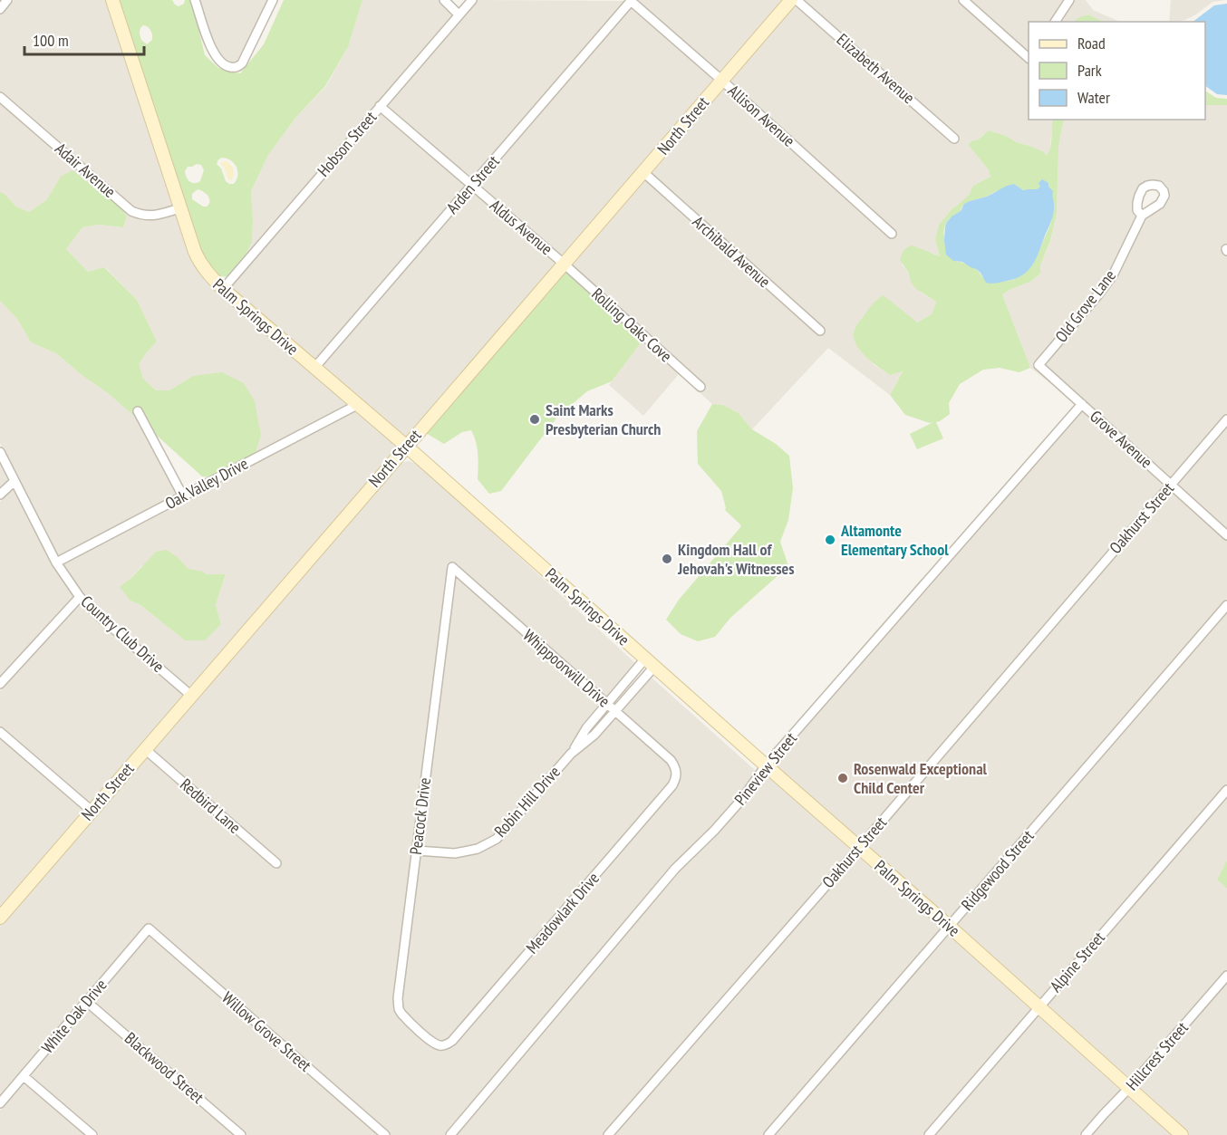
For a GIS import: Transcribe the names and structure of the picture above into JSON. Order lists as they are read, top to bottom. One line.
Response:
{"streets":{"street":["Elizabeth Avenue","Allison Avenue","North Street","Hobson Street","Adair Avenue","Arden Street","Aldus Avenue","Archibald Avenue","Old Grove Lane","Palm Springs Drive","Rolling Oaks Cove","Grove Avenue","Oak Valley Drive","Oakhurst Street","Country Club Drive","Whippoorwill Drive","Pineview Street","Robin Hill Drive","Redbird Lane","Peacock Drive","Ridgewood Street","Meadowlark Drive","Alpine Street","White Oak Drive","Willow Grove Street","Hillcrest Street","Blackwood Street"]},"crossings":[["Allison Avenue","North Street"],["Allison Avenue","Arden Street"],["North Street","Aldus Avenue"],["North Street","Archibald Avenue"],["North Street","Palm Springs Drive"],["North Street","Rolling Oaks Cove"],["North Street","Country Club Drive"],["North Street","Redbird Lane"],["Hobson Street","Aldus Avenue"],["Hobson Street","Palm Springs Drive"],["Adair Avenue","Palm Springs Drive"],["Arden Street","Aldus Avenue"],["Arden Street","Palm Springs Drive"],["Aldus Avenue","Rolling Oaks Cove"],["Old Grove Lane","Grove Avenue"],["Palm Springs Drive","Oak Valley Drive"],["Palm Springs Drive","Oakhurst Street"],["Palm Springs Drive","Pineview Street"],["Palm Springs Drive","Robin Hill Drive"],["Palm Springs Drive","Ridgewood Street"],["Palm Springs Drive","Alpine Street"],["Palm Springs Drive","Hillcrest Street"],["Grove Avenue","Oakhurst Street"],["Grove Avenue","Pineview Street"],["Oak Valley Drive","Country Club Drive"],["Whippoorwill Drive","Robin Hill Drive"],["Whippoorwill Drive","Peacock Drive"],["Whippoorwill Drive","Meadowlark Drive"],["Robin Hill Drive","Peacock Drive"],["Peacock Drive","Meadowlark Drive"],["White Oak Drive","Willow Grove Street"],["White Oak Drive","Blackwood Street"]],"places":["Saint Marks Presbyterian Church","Altamonte Elementary School","Kingdom Hall of Jehovah's Witnesses","Rosenwald Exceptional Child Center"],"legend":["Road","Park","Water"],"scale_bar":"100 m"}
